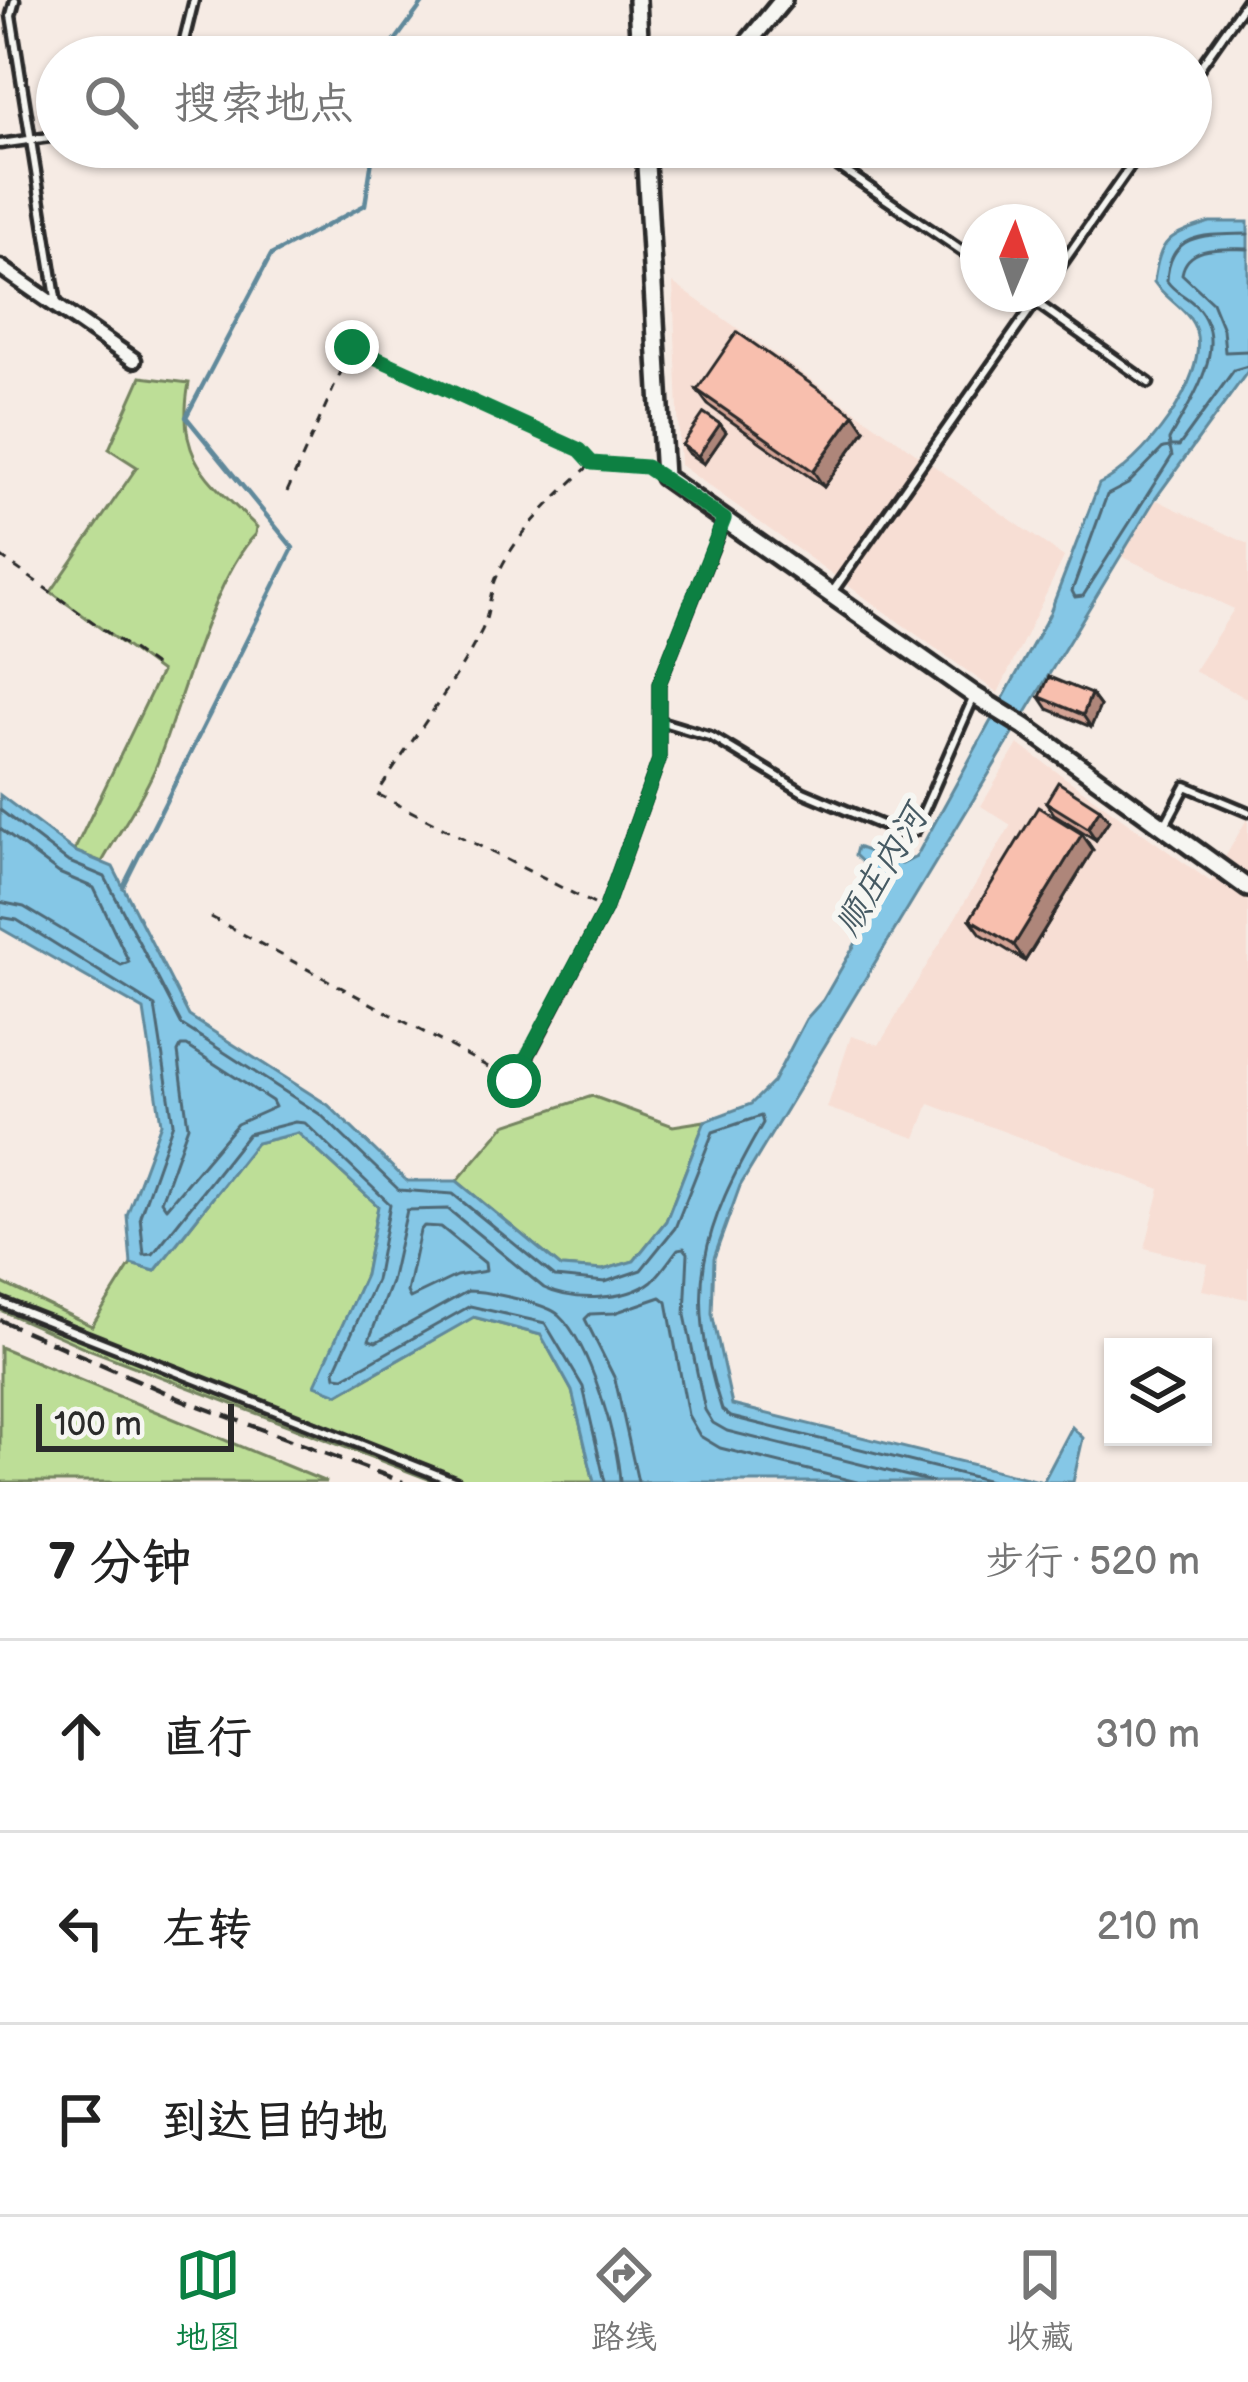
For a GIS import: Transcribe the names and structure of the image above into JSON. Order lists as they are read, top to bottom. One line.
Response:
{"water":["顺庄内河"],"scale_bar":"100 m","north":"top","page":{"search":"搜索地点","scale":"100 m","heading":["7 分钟","步行 · 520 m"],"list":[["直行","310 m"],["左转","210 m"],"到达目的地"],"nav":["地图","路线","收藏"]}}
